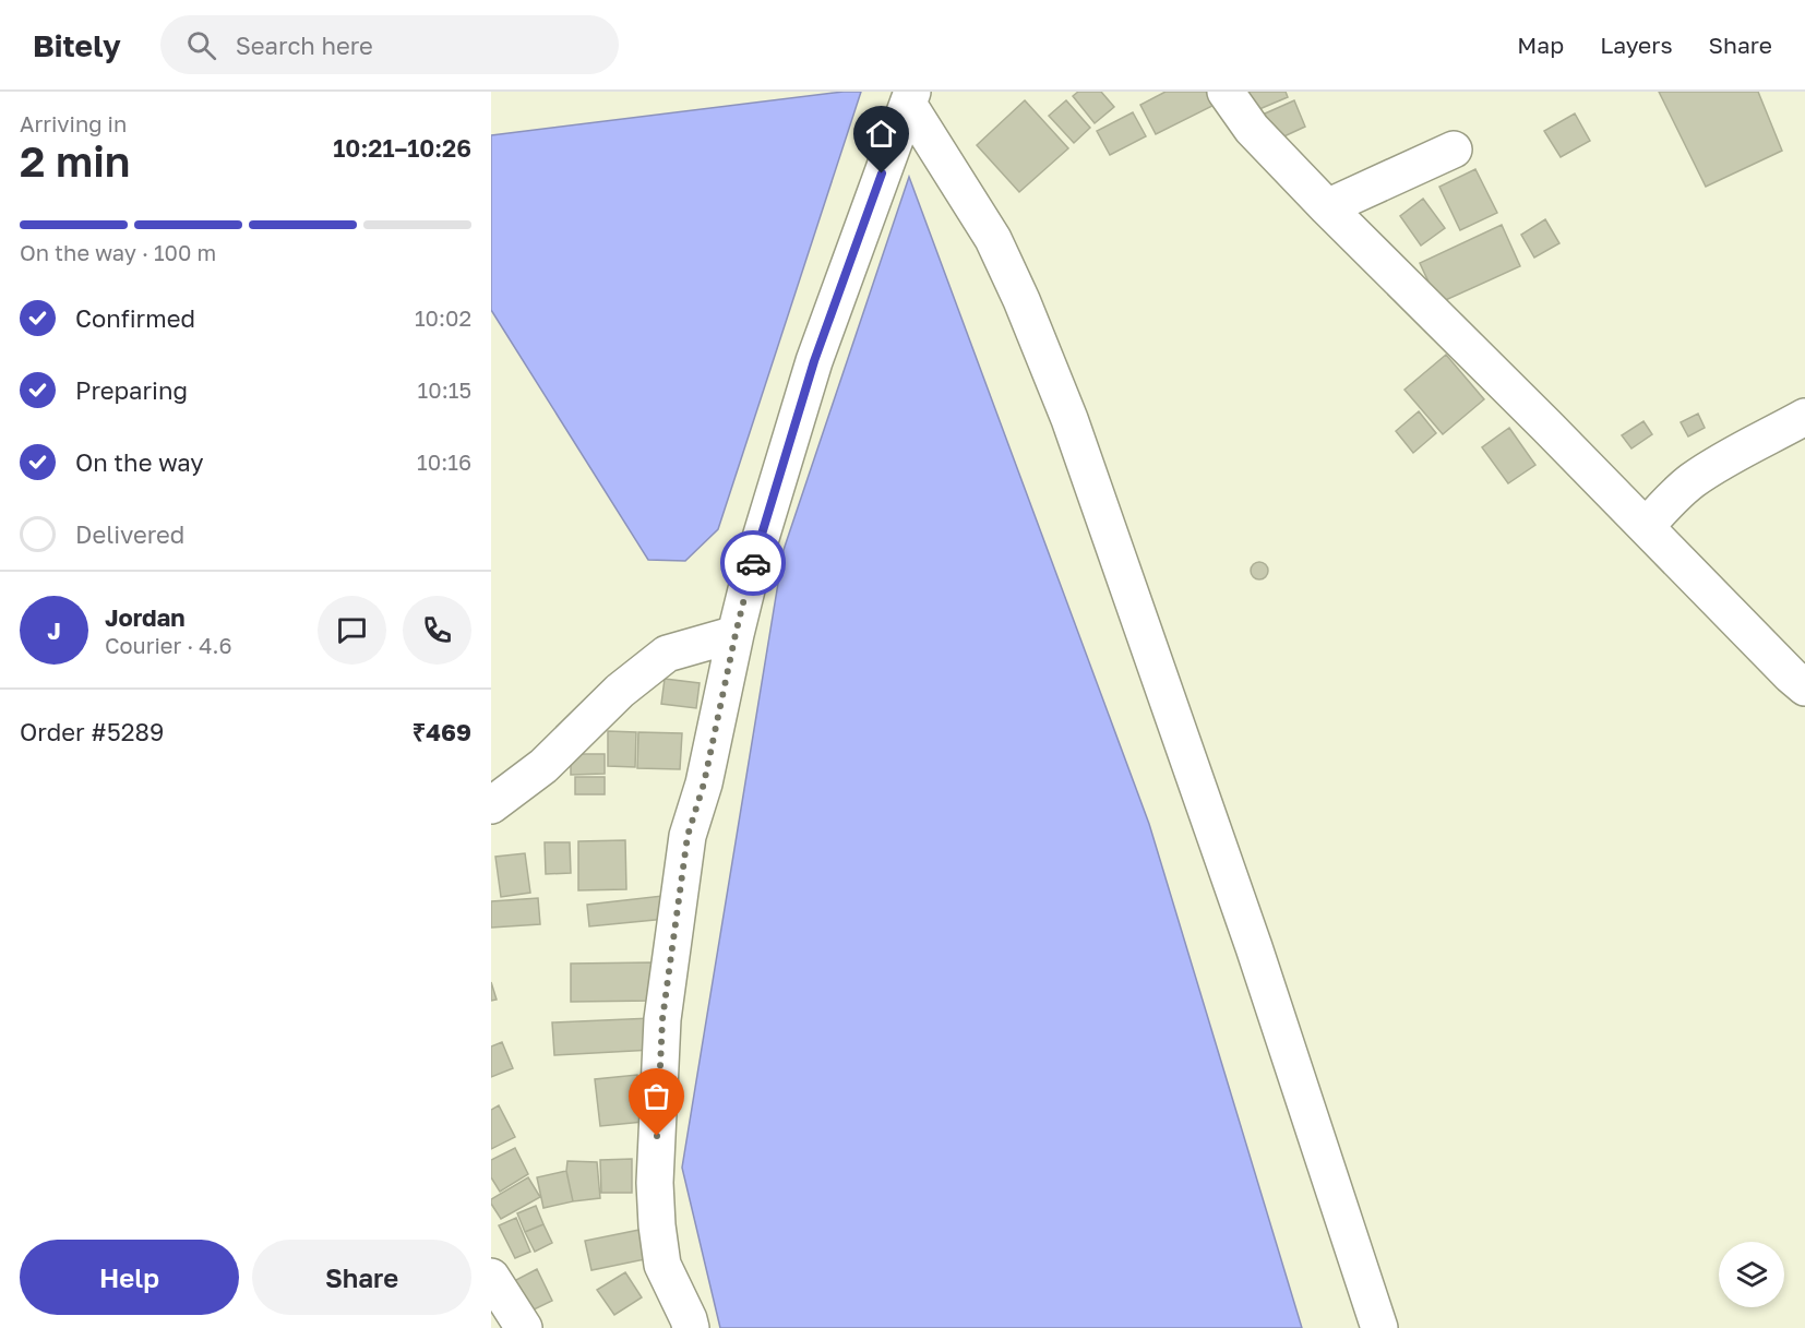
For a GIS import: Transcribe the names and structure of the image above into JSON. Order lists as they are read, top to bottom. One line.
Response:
{"page":{"header":"Bitely","search":"Search here","nav":["Map","Layers","Share"],"heading":["2 min","Arriving in","10:21–10:26"],"panel":["Jordan","Courier · 4.6","Order #5289","₹469"],"bar":"On the way · 100 m","list":[["Confirmed","10:02"],["Preparing","10:15"],["On the way","10:16"],"Delivered"],"round":"J","buttons":["Help","Share"]}}
